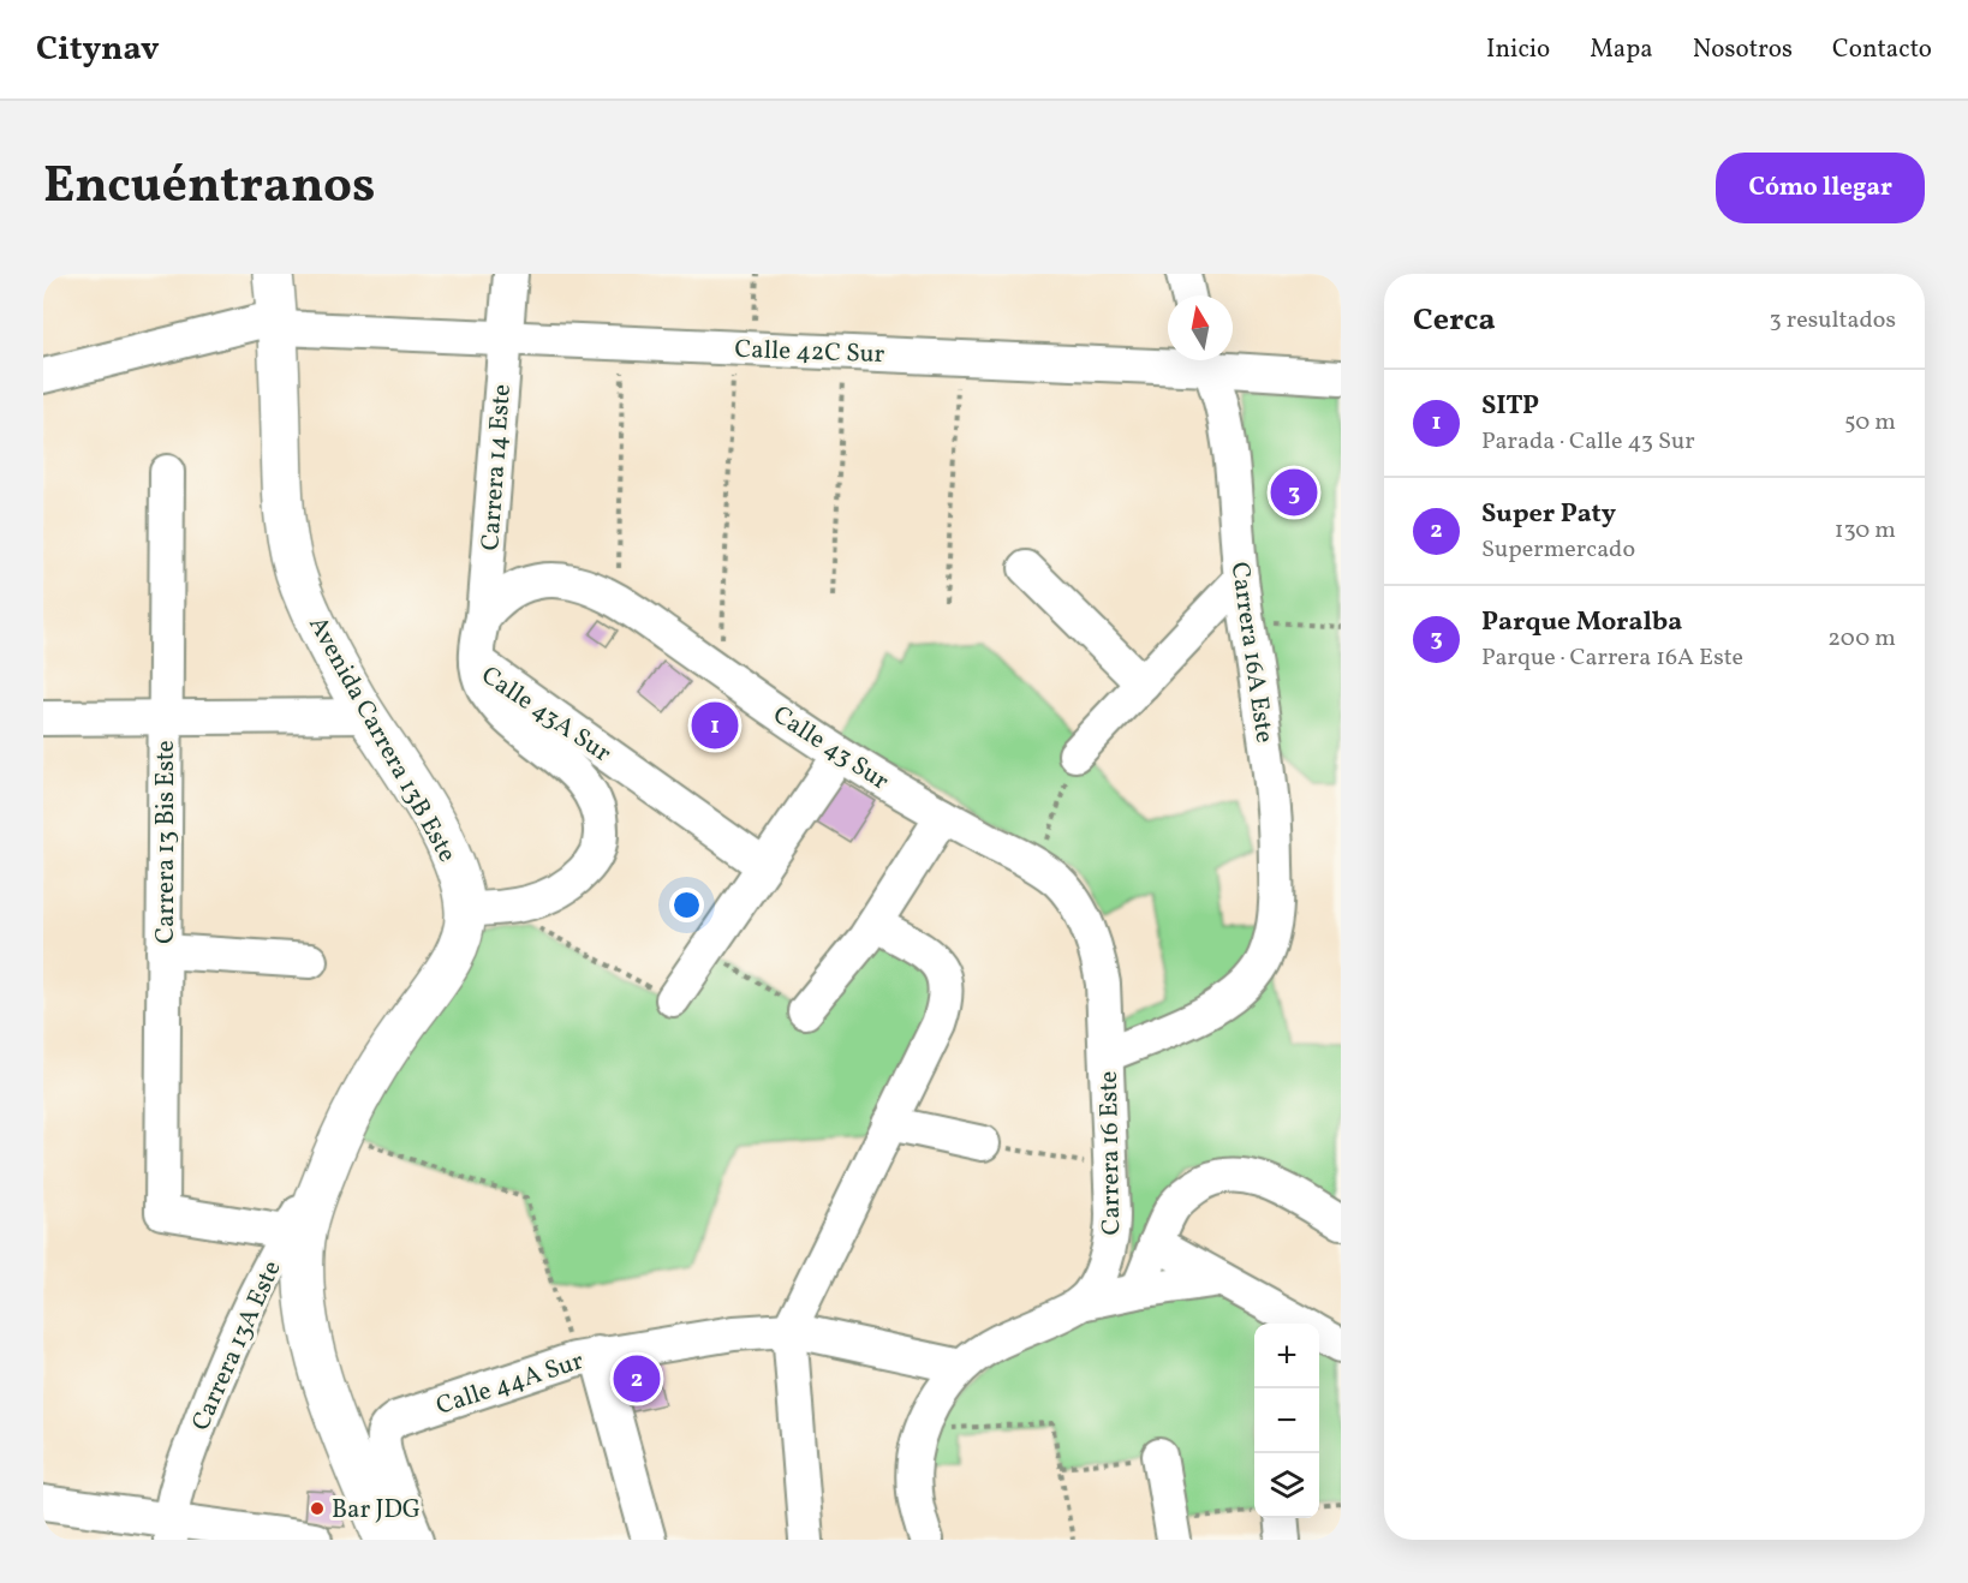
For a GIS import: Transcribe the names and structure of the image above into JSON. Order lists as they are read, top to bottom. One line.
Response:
{"streets":{"main road":["Avenida Carrera 13B Este"],"street":["Calle 42C Sur","Carrera 14 Este","Carrera 16A Este","Calle 43A Sur","Calle 43 Sur","Carrera 13 Bis Este","Carrera 16 Este","Carrera 13A Este","Calle 44A Sur"]},"crossings":[["Calle 42C Sur","Carrera 14 Este"],["Calle 42C Sur","Avenida Carrera 13B Este"],["Carrera 14 Este","Calle 43A Sur"],["Carrera 14 Este","Calle 43 Sur"],["Carrera 16A Este","Carrera 16 Este"],["Calle 43A Sur","Avenida Carrera 13B Este"],["Avenida Carrera 13B Este","Carrera 13A Este"],["Calle 43 Sur","Carrera 16 Este"],["Carrera 13 Bis Este","Carrera 13A Este"]],"places":["Bar JDG"],"north":"top","page":{"header":"Citynav","nav":["Inicio","Mapa","Nosotros","Contacto"],"title":"Encuéntranos","buttons":"Cómo llegar","heading":["Cerca","3 resultados"],"list":[{"mark":"1","name":"SITP","note":"Parada · Calle 43 Sur","value":"50 m"},{"mark":"2","name":"Super Paty","note":"Supermercado","value":"130 m"},{"mark":"3","name":"Parque Moralba","note":"Parque · Carrera 16A Este","value":"200 m"}],"pins":["3","1","2"],"map_buttons":["+","−"]}}
